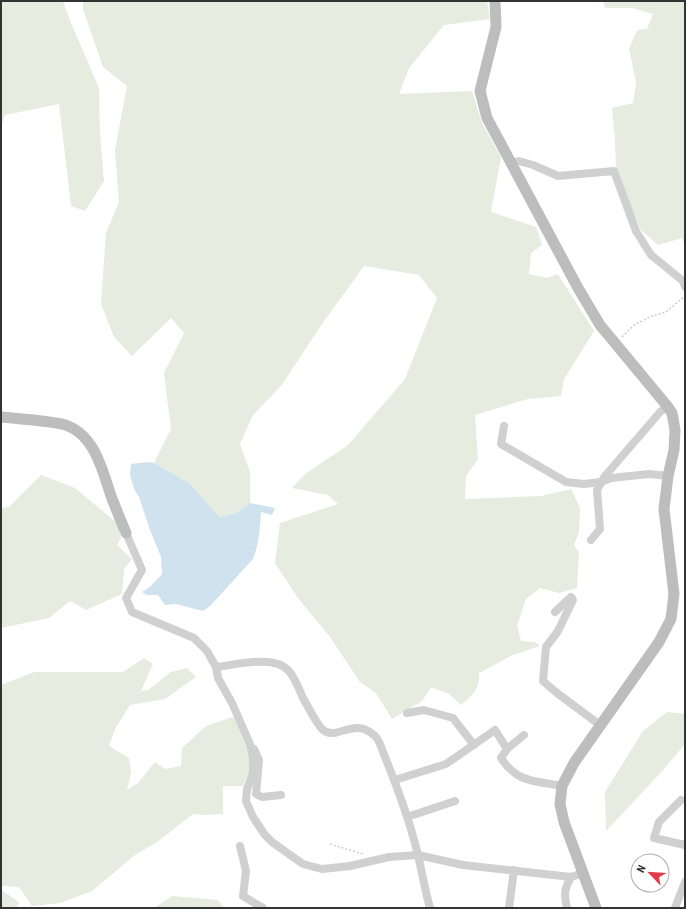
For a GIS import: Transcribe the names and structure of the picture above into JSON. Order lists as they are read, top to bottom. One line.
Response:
{"north":"top left"}
